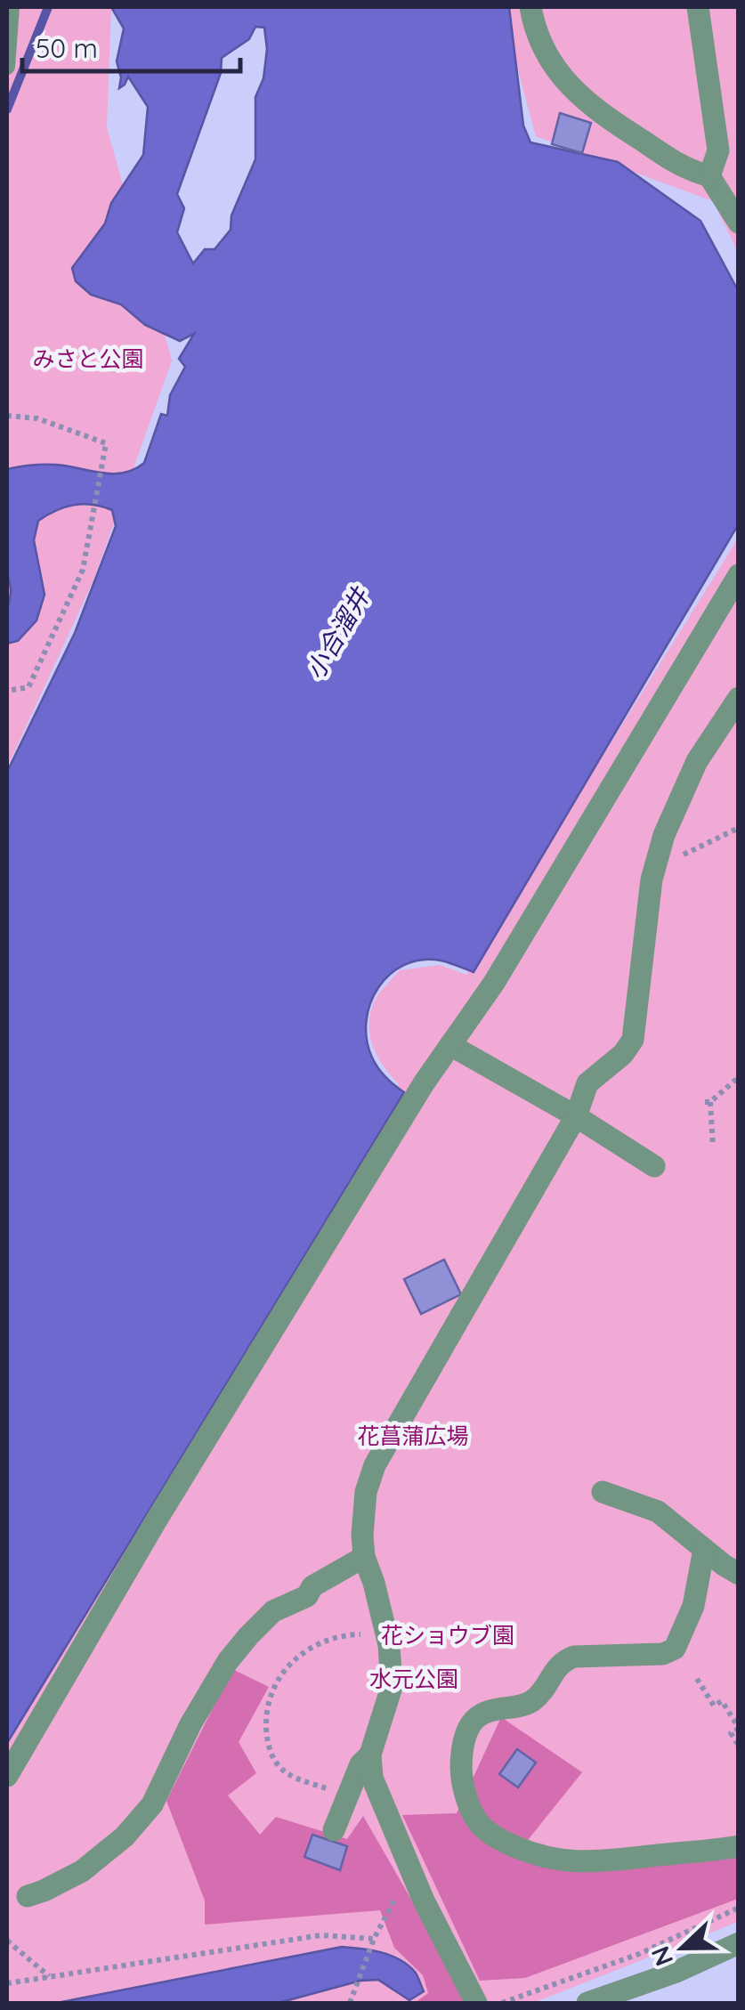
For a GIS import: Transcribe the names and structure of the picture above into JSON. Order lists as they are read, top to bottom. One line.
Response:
{"water":["小合溜井"],"parks":["みさと公園","花菖蒲広場","花ショウブ園","水元公園"],"scale_bar":"50 m","north":"left"}
